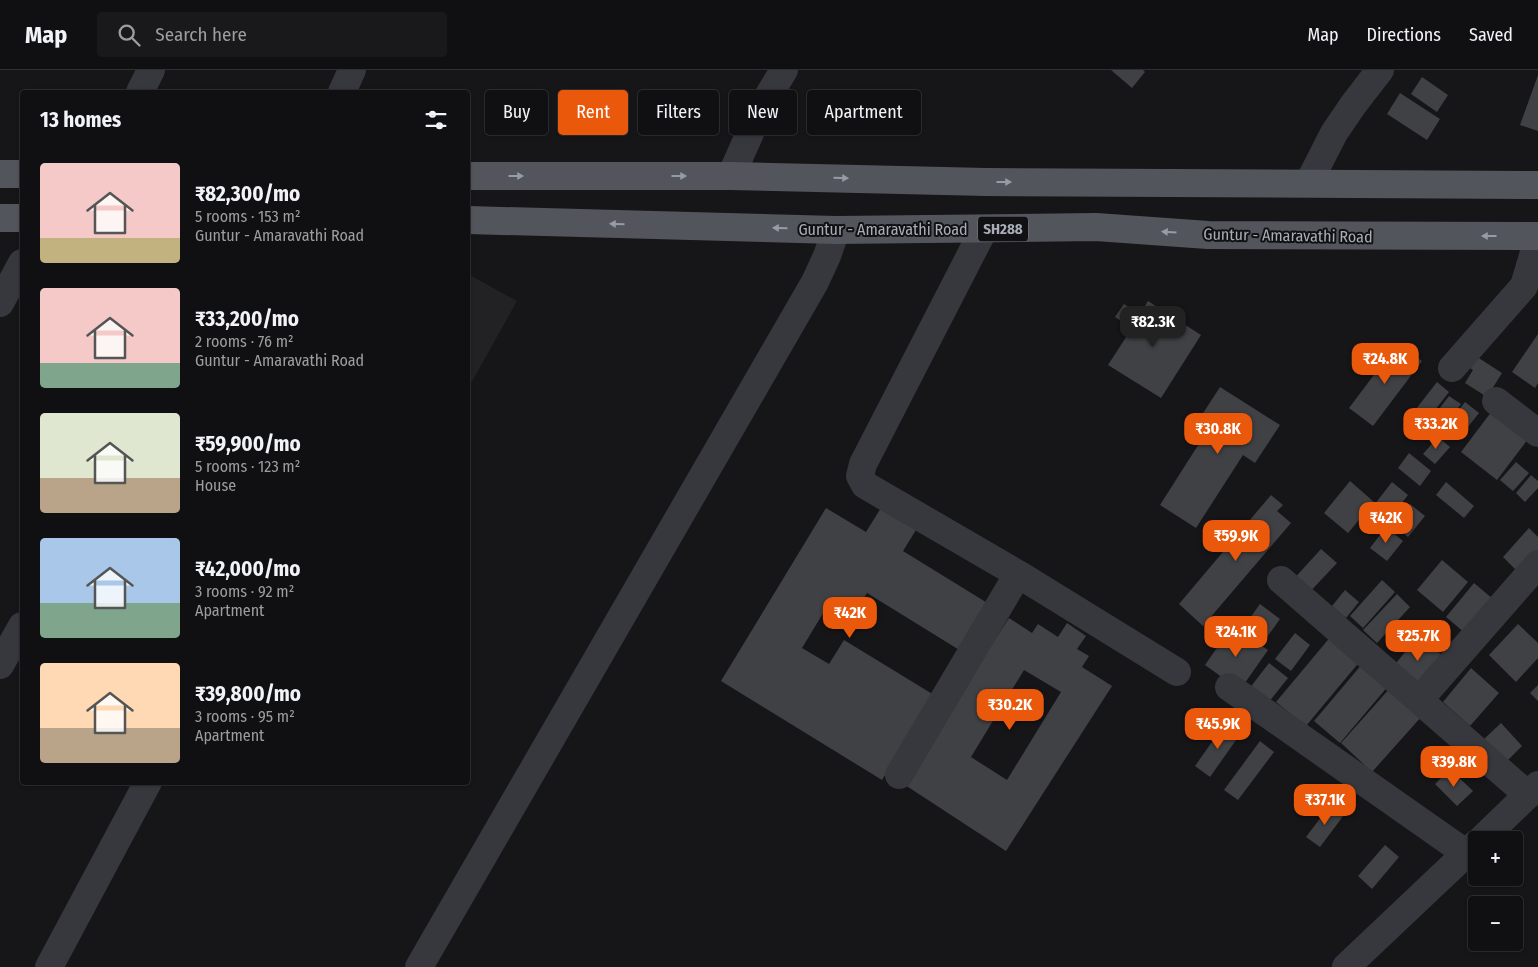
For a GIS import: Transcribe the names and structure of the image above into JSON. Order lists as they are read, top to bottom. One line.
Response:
{"streets":{"main road":["Guntur - Amaravathi Road","SH288"]},"page":{"header":"Map","search":"Search here","nav":["Map","Directions","Saved"],"chip":["Buy","Rent","Filters","New","Apartment"],"heading":"13 homes","list":[{"name":"₹82,300/mo","note":"5 rooms · 153 m² · Guntur - Amaravathi Road"},{"name":"₹33,200/mo","note":"2 rooms · 76 m² · Guntur - Amaravathi Road"},{"name":"₹59,900/mo","note":"5 rooms · 123 m² · House"},{"name":"₹42,000/mo","note":"3 rooms · 92 m² · Apartment"},{"name":"₹39,800/mo","note":"3 rooms · 95 m² · Apartment"}],"price":["₹82.3K","₹24.8K","₹33.2K","₹30.8K","₹42K","₹59.9K","₹42K","₹24.1K","₹25.7K","₹30.2K","₹45.9K","₹39.8K","₹37.1K"],"map_buttons":["+","−"]}}
